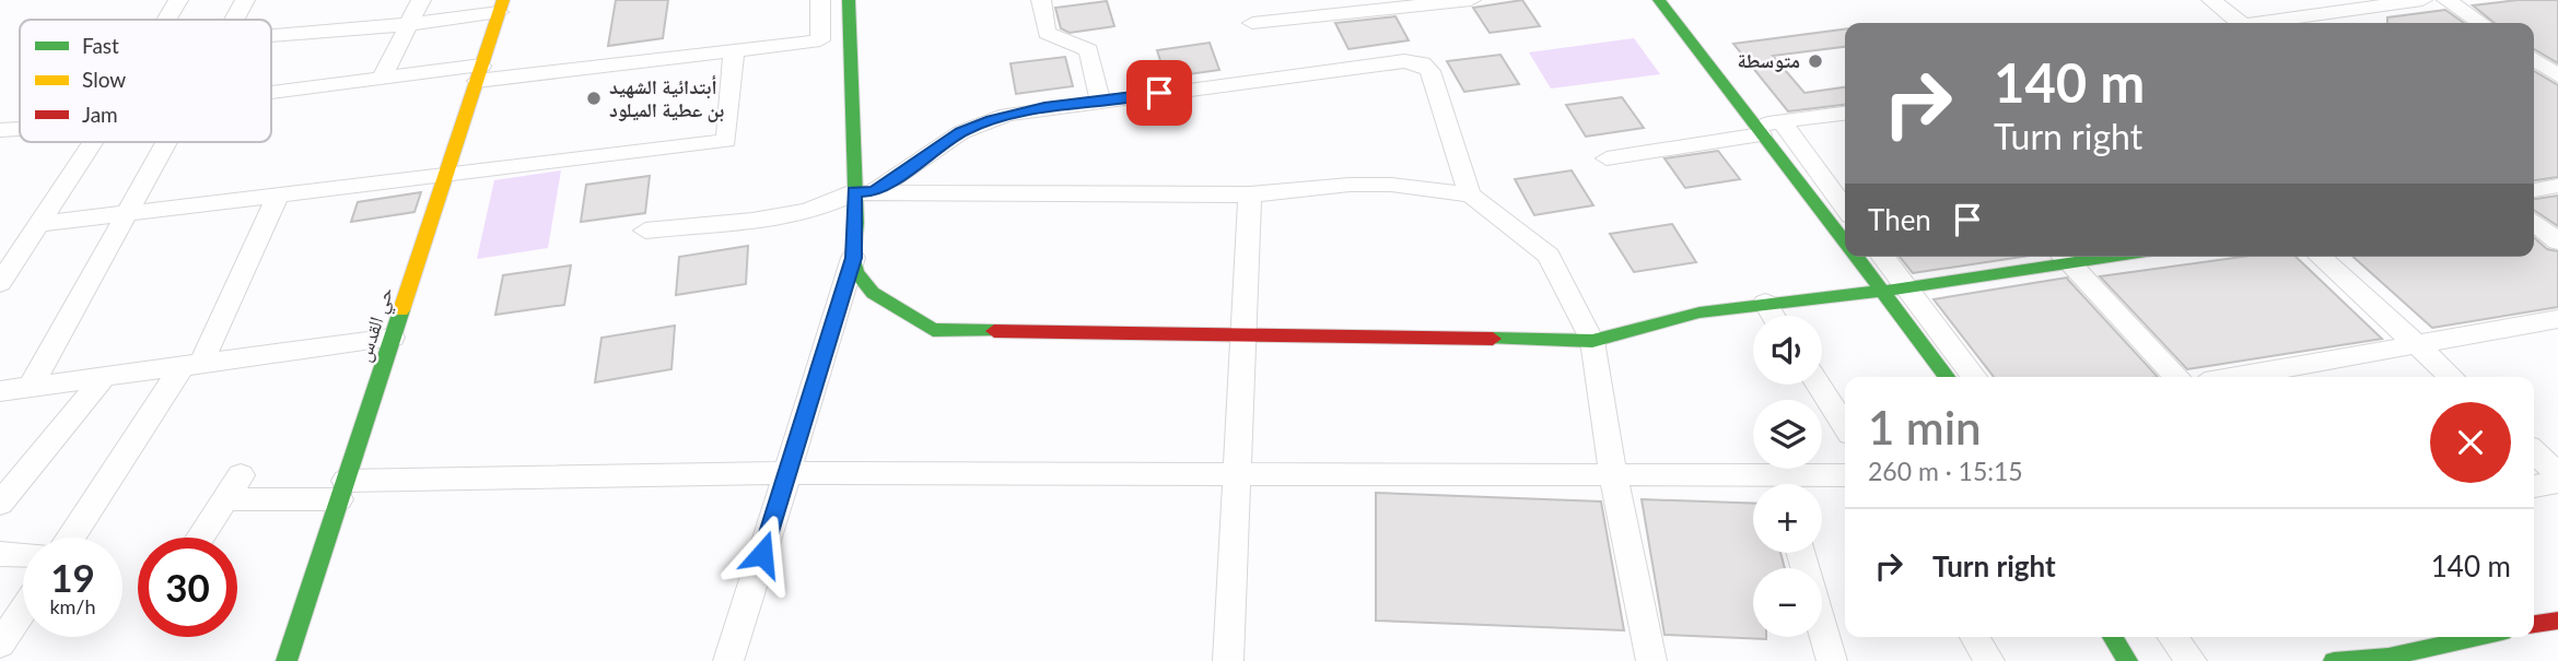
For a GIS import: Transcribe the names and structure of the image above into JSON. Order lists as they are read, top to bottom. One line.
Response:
{"streets":{"street":["حي القدس"]},"places":["متوسطة","أبتدائية الشهيد بن عطية الميلود"],"legend":["Fast","Slow","Jam"],"page":{"turn":["140 m","Turn right"],"then":"Then","map_buttons":["+","−"],"heading":["1 min","260 m · 15:15"],"list":[{"name":"Turn right","value":"140 m"}],"speed":"19 km/h","limit":"30"}}
